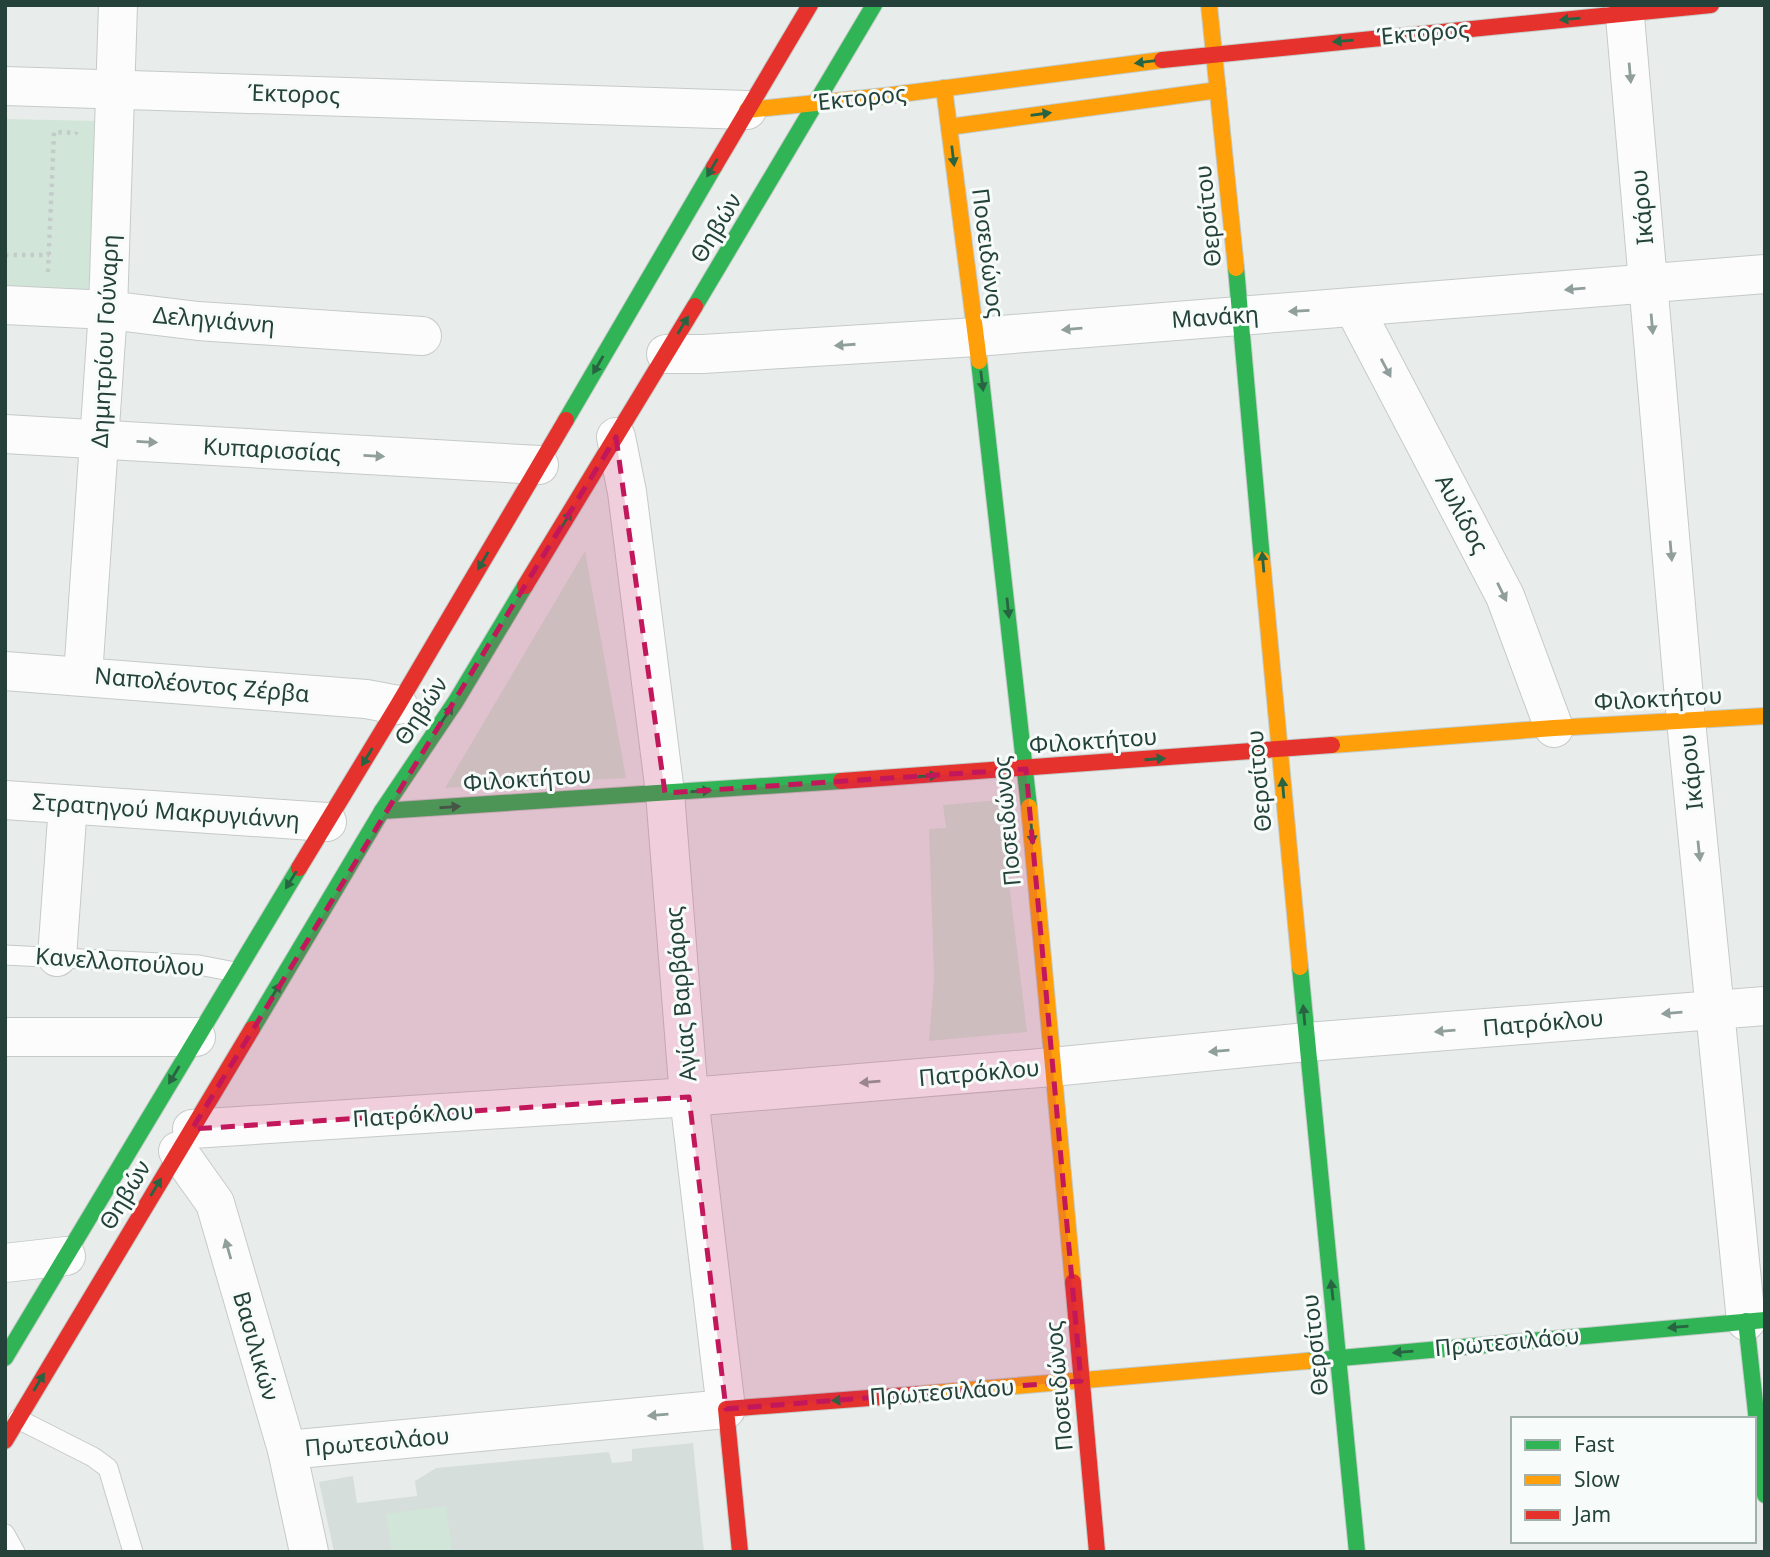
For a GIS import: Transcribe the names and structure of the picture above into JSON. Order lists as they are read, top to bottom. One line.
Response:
{"streets":{"street":["Έκτορος","Ικάρου","Θερσίτου","Θηβών","Ποσειδώνος","Μανάκη","Δεληγιάννη","Δημητρίου Γούναρη","Κυπαρισσίας","Αυλίδος","Ναπολέοντος Ζέρβα","Φιλοκτήτου","Στρατηγού Μακρυγιάννη","Αγίας Βαρβάρας","Πατρόκλου","Πρωτεσιλάου","Βασιλικών"],"lane":["Κανελλοπούλου"]},"crossings":[["Έκτορος","Ικάρου"],["Έκτορος","Θερσίτου"],["Έκτορος","Θηβών"],["Έκτορος","Ποσειδώνος"],["Έκτορος","Δημητρίου Γούναρη"],["Ικάρου","Μανάκη"],["Ικάρου","Φιλοκτήτου"],["Ικάρου","Πατρόκλου"],["Ικάρου","Πρωτεσιλάου"],["Θερσίτου","Μανάκη"],["Θερσίτου","Φιλοκτήτου"],["Θερσίτου","Πατρόκλου"],["Θερσίτου","Πρωτεσιλάου"],["Θηβών","Μανάκη"],["Θηβών","Κυπαρισσίας"],["Θηβών","Ναπολέοντος Ζέρβα"],["Θηβών","Φιλοκτήτου"],["Θηβών","Στρατηγού Μακρυγιάννη"],["Θηβών","Κανελλοπούλου"],["Θηβών","Αγίας Βαρβάρας"],["Θηβών","Πατρόκλου"],["Θηβών","Βασιλικών"],["Ποσειδώνος","Μανάκη"],["Ποσειδώνος","Φιλοκτήτου"],["Ποσειδώνος","Πατρόκλου"],["Ποσειδώνος","Πρωτεσιλάου"],["Μανάκη","Αυλίδος"],["Δεληγιάννη","Δημητρίου Γούναρη"],["Δημητρίου Γούναρη","Κυπαρισσίας"],["Δημητρίου Γούναρη","Ναπολέοντος Ζέρβα"],["Αυλίδος","Φιλοκτήτου"],["Φιλοκτήτου","Αγίας Βαρβάρας"],["Αγίας Βαρβάρας","Πατρόκλου"],["Αγίας Βαρβάρας","Πρωτεσιλάου"],["Πατρόκλου","Βασιλικών"],["Πρωτεσιλάου","Βασιλικών"]],"one_way":["Ικάρου","Θερσίτου","Ποσειδώνος","Μανάκη","Κυπαρισσίας","Αυλίδος","Φιλοκτήτου","Πατρόκλου","Πρωτεσιλάου","Βασιλικών"],"legend":["Fast","Slow","Jam"]}
